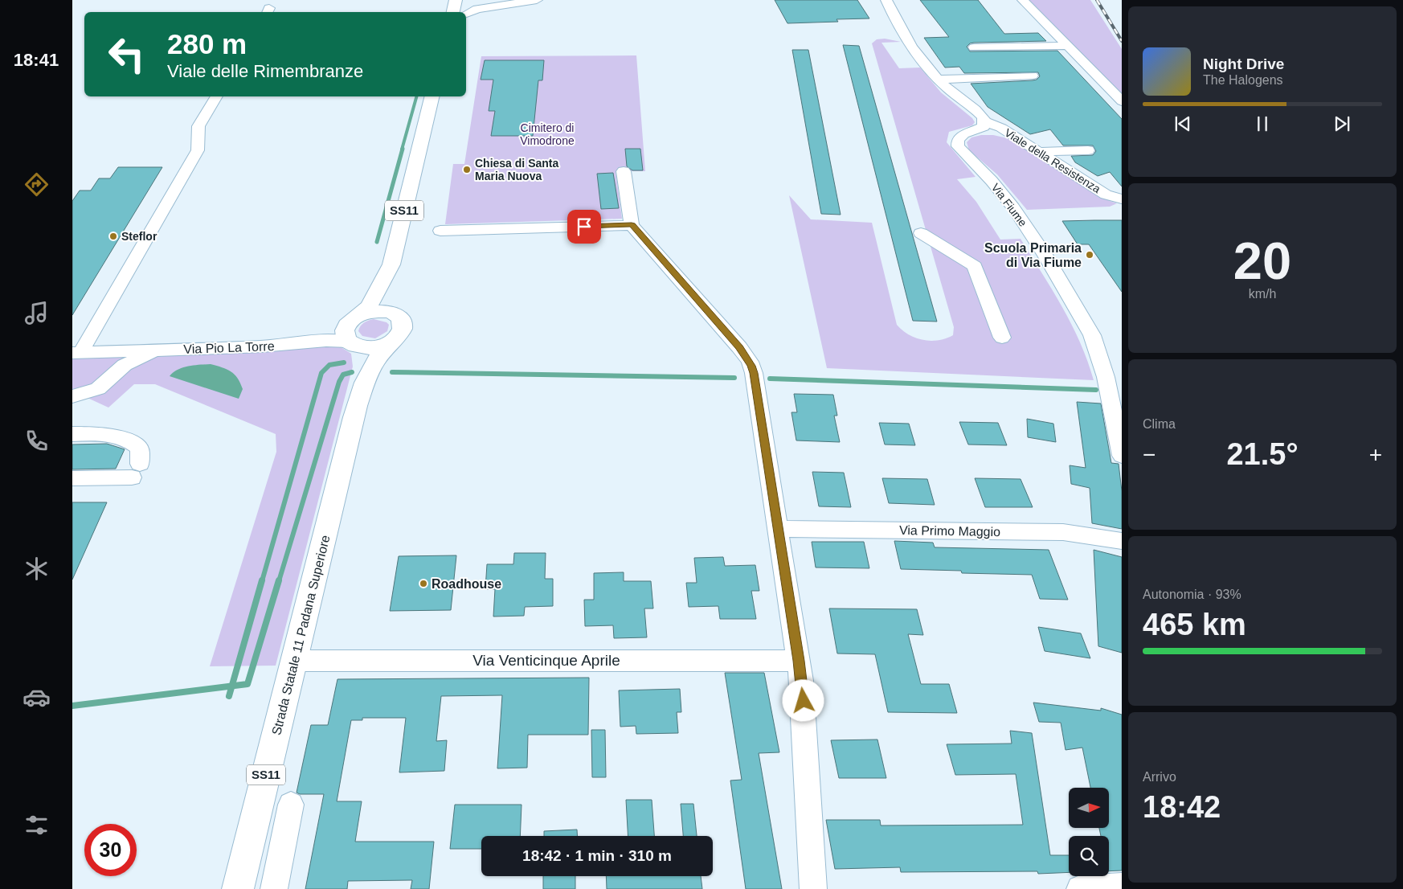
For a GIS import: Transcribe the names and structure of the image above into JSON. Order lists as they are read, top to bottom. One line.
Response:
{"streets":{"main road":["SS11","Strada Statale 11 Padana Superiore"],"street":["Viale della Resistenza","Via Fiume","Via Pio La Torre","Via Primo Maggio","Via Venticinque Aprile"]},"crossings":[["Viale della Resistenza","Via Fiume"],["Via Pio La Torre","Strada Statale 11 Padana Superiore"],["Strada Statale 11 Padana Superiore","Via Venticinque Aprile"]],"parks":["Cimitero di Vimodrone"],"places":["Chiesa di Santa Maria Nuova","Steflor","Scuola Primaria di Via Fiume","Roadhouse"],"north":"right","page":{"tabs":"18:41","turn":["280 m","Viale delle Rimembranze"],"song":["Night Drive","The Halogens"],"tile":[["20","km/h"],"Clima",["Autonomia · 93%","465 km"],["Arrivo","18:42"]],"heat":["−","21.5°","+"],"limit":"30","trip":"18:42 · 1 min · 310 m"}}
